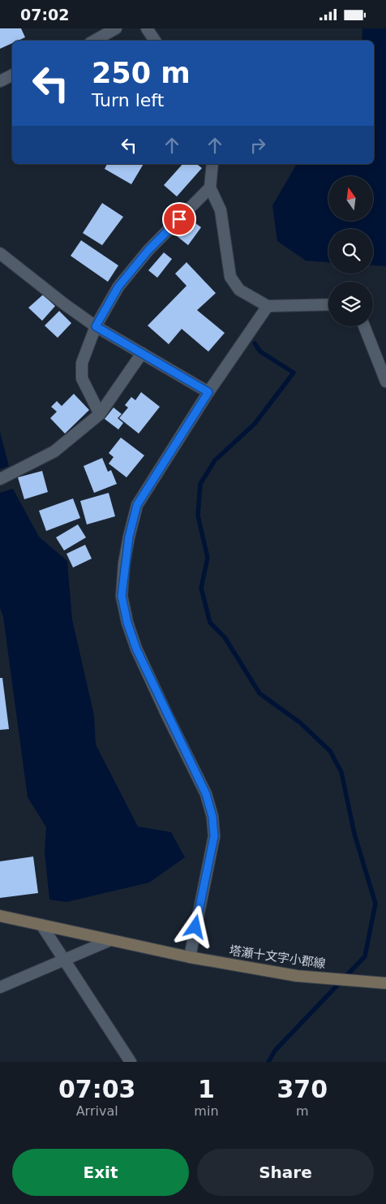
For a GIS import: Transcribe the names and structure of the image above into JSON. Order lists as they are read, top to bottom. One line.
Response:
{"streets":{"main road":["塔瀬十文字小郡線"]},"north":"top","page":{"status":"07:02","turn":["250 m","Turn left"],"eta":["07:03","Arrival","1","min","370","m"],"buttons":["Exit","Share"]}}
